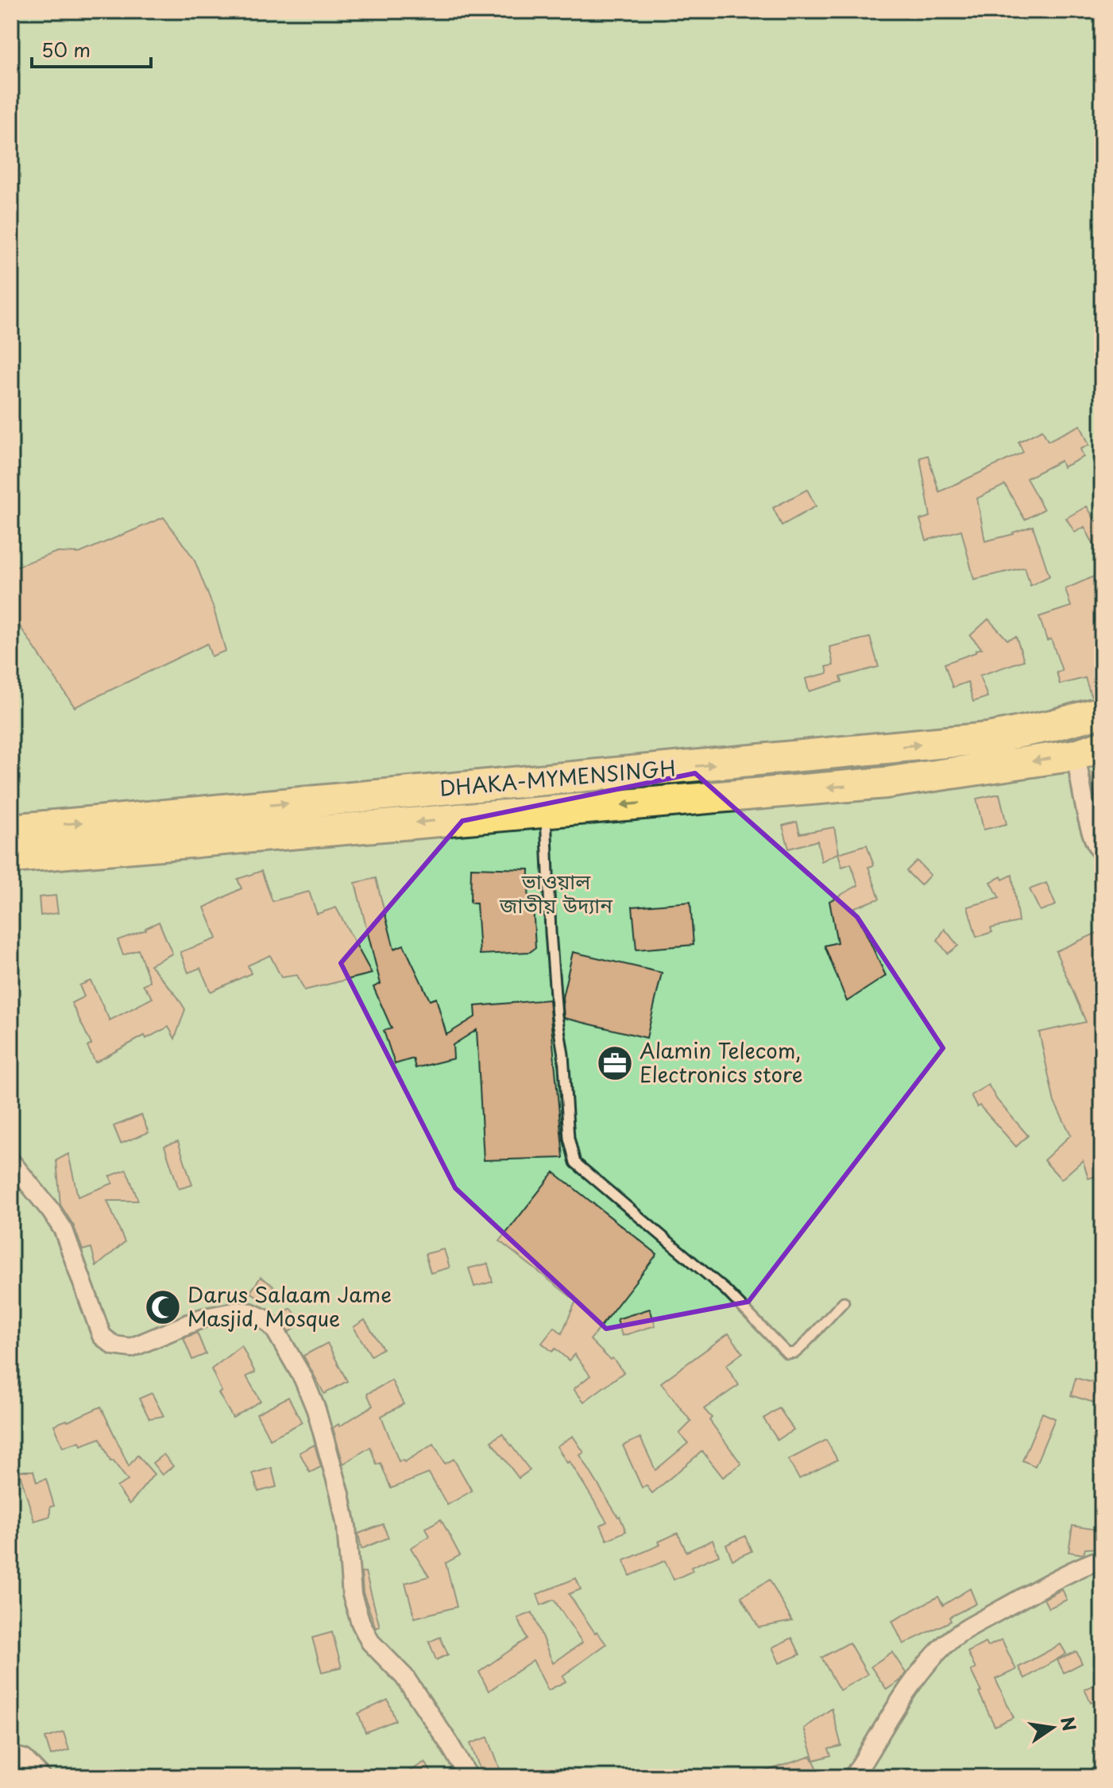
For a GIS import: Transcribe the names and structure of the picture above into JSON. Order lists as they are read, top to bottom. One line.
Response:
{"streets":{"highway":["DHAKA-MYMENSINGH"]},"parks":["ভাওয়াল জাতীয় উদ্যান"],"places":{"office":["Alamin Telecom, Electronics store"],"mosque":["Darus Salaam Jame Masjid, Mosque"]},"scale_bar":"50 m","north":"right"}
